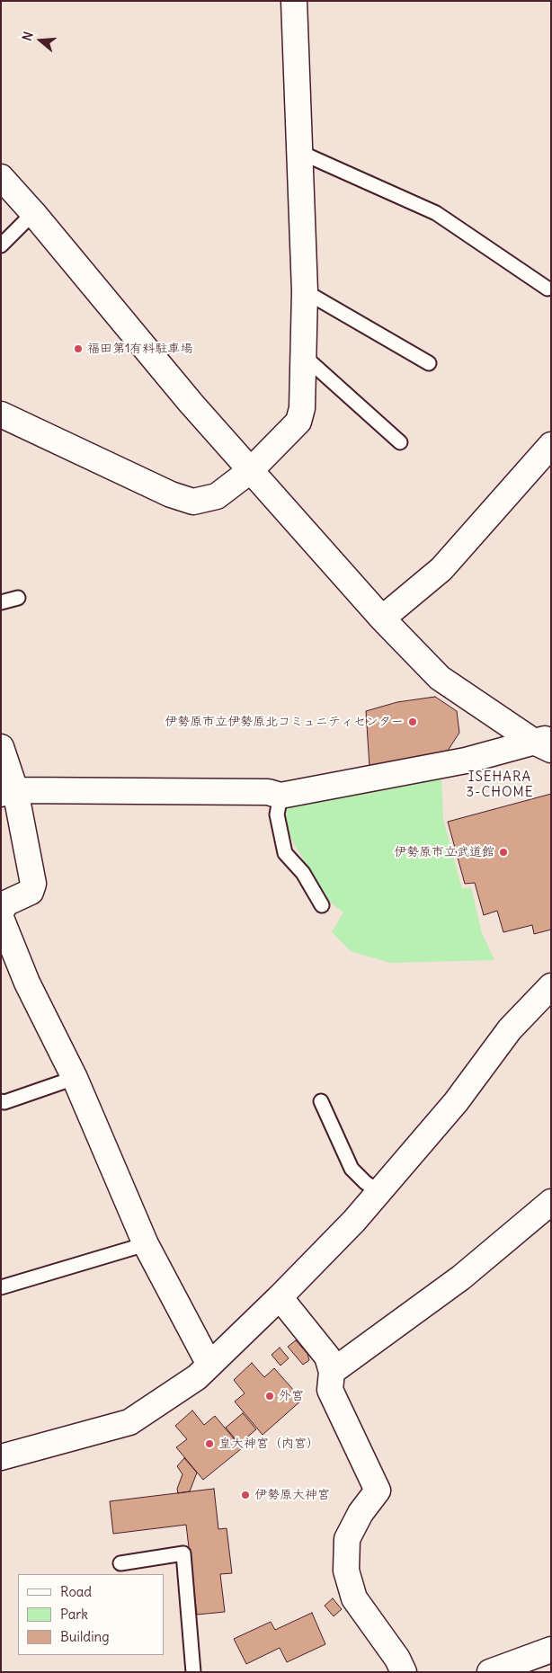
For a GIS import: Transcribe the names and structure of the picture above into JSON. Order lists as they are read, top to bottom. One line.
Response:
{"districts":["ISEHARA 3-CHOME"],"places":["福田第1有料駐車場","伊勢原市立伊勢原北コミュニティセンター","伊勢原市立武道館","外宮","皇大神宮（内宮）","伊勢原大神宮"],"legend":["Road","Park","Building"],"north":"left"}
